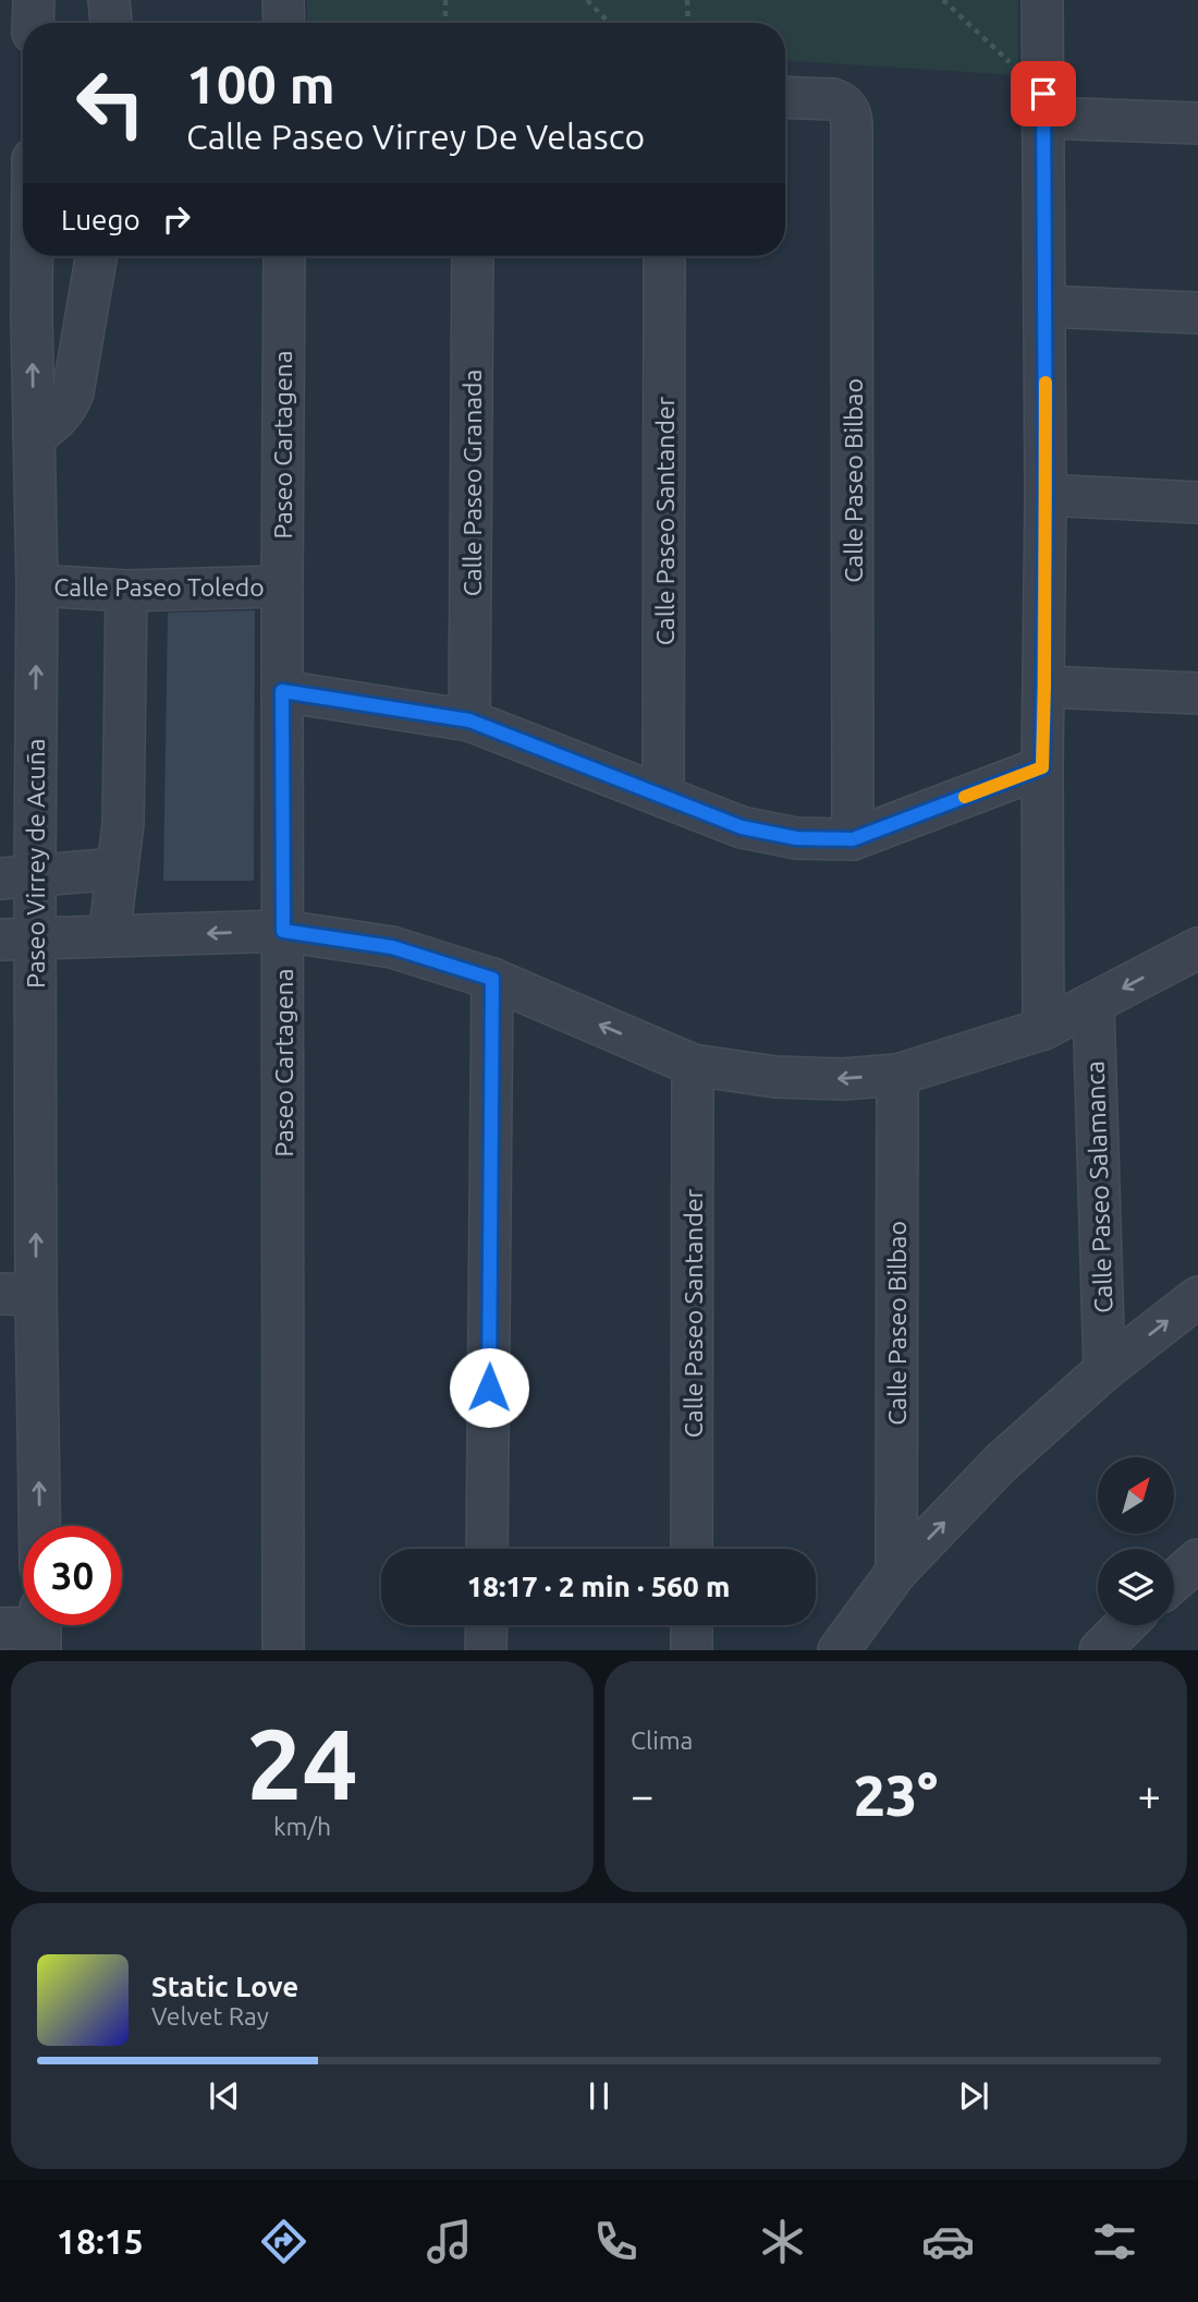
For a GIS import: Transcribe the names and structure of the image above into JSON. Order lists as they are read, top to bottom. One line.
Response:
{"streets":{"street":["Paseo Cartagena","Calle Paseo Bilbao","Calle Paseo Granada","Calle Paseo Santander","Calle Paseo Toledo","Paseo Virrey de Acuña","Calle Paseo Salamanca"]},"crossings":[["Paseo Cartagena","Calle Paseo Toledo"],["Calle Paseo Toledo","Paseo Virrey de Acuña"]],"north":"top right","page":{"turn":["100 m","Calle Paseo Virrey De Velasco"],"then":"Luego","limit":"30","trip":"18:17 · 2 min · 560 m","tile":[["24","km/h"],"Clima"],"heat":["−","23°","+"],"song":["Static Love","Velvet Ray"],"tabs":"18:15"}}
